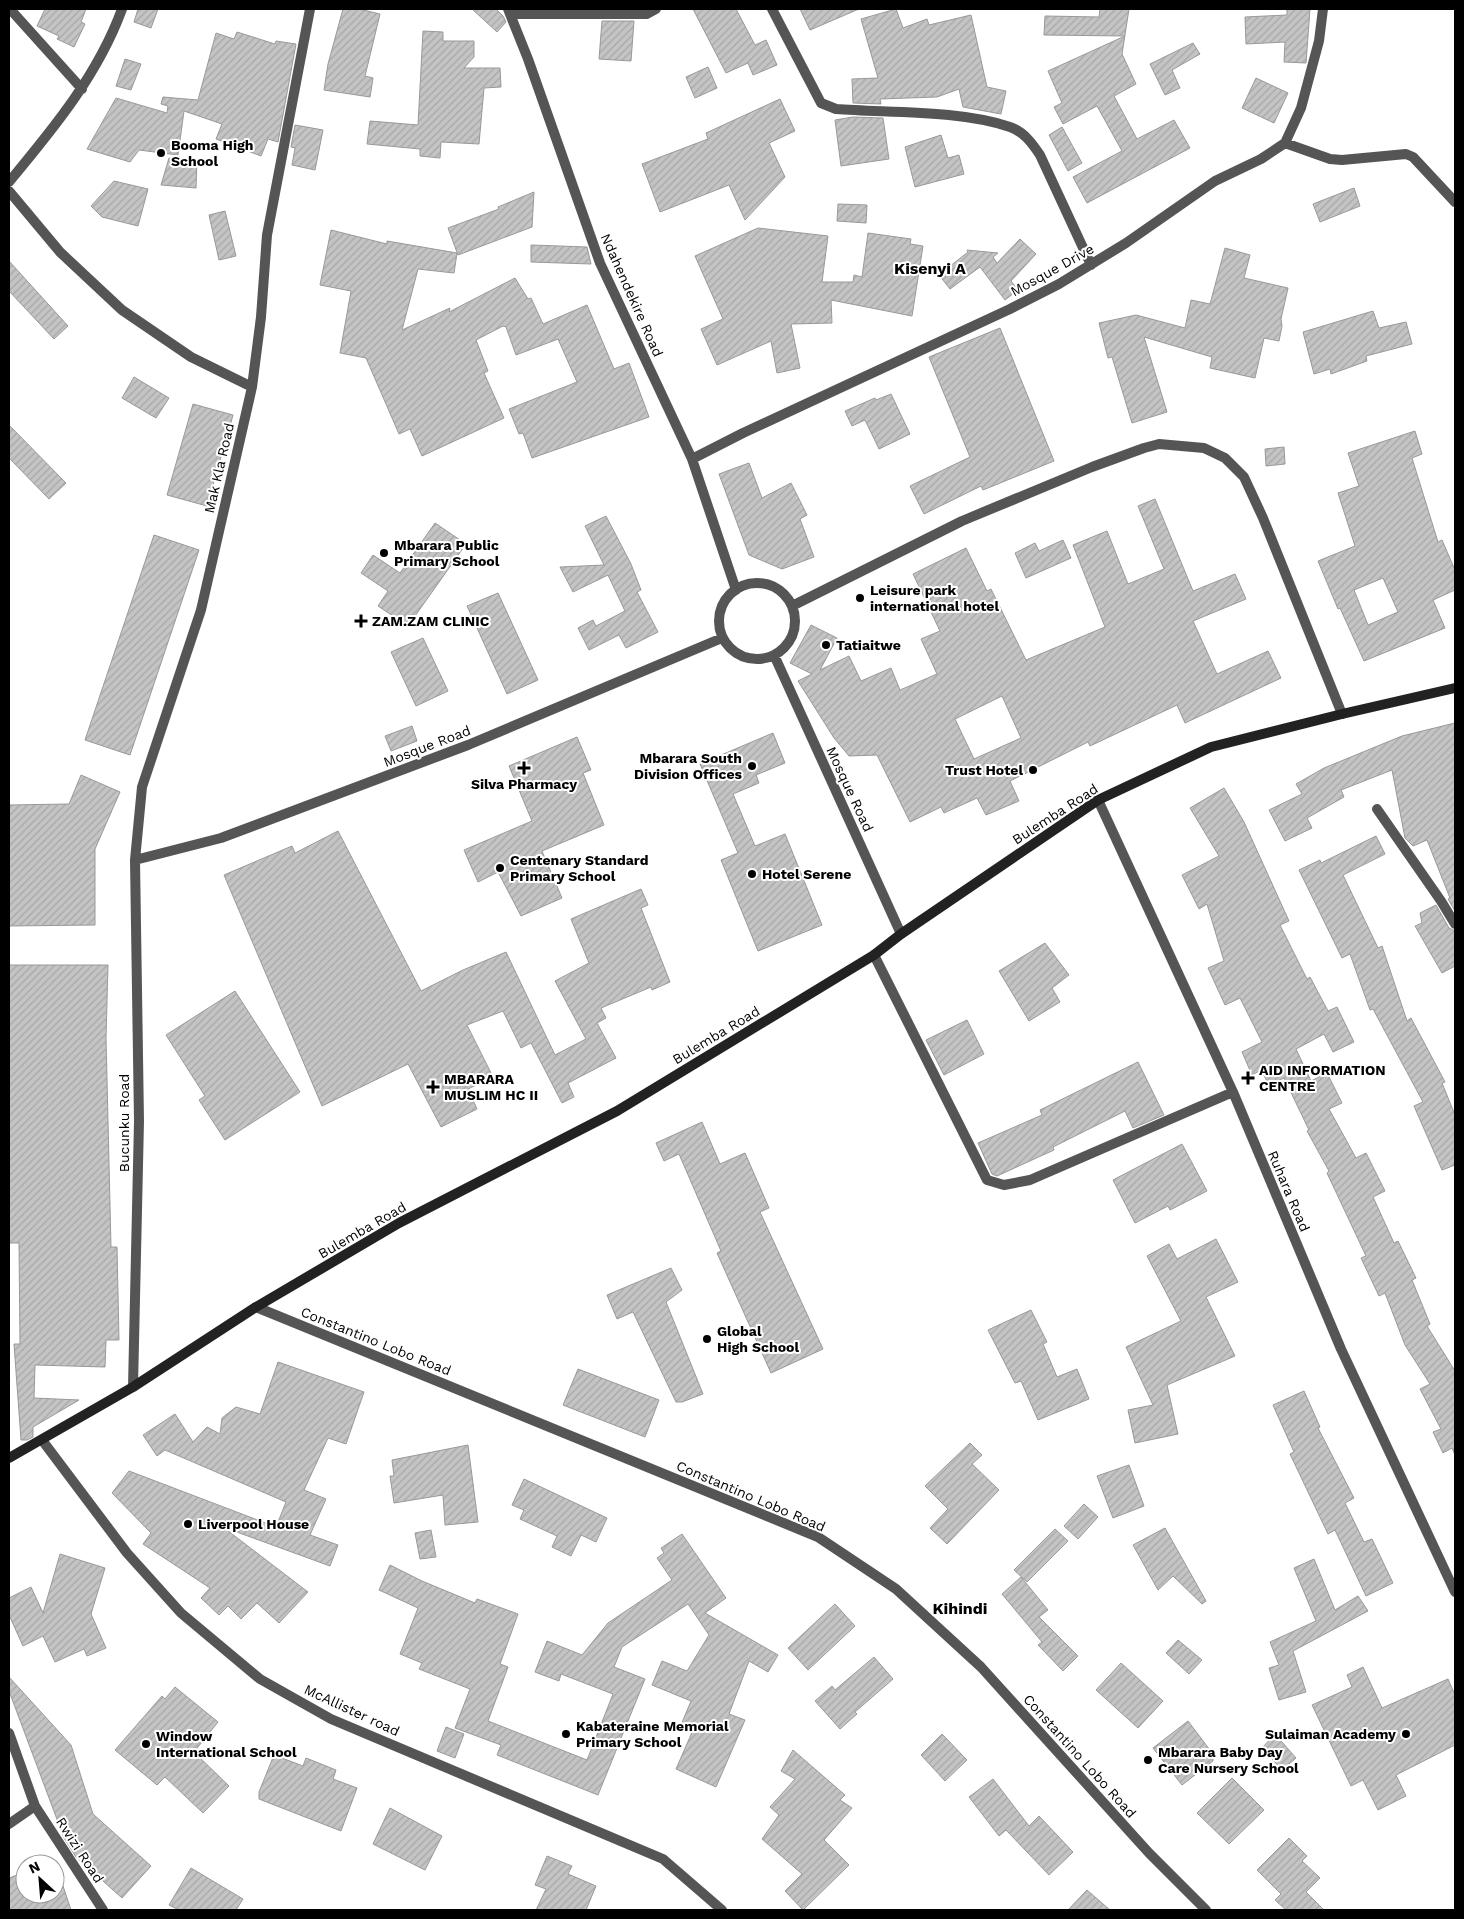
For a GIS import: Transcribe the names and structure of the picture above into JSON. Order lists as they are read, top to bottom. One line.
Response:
{"streets":{"main road":["Bulemba Road"],"street":["Mosque Drive","Ndahendekire Road","Mak Kla Road","Mosque Road","Bucunku Road","Ruhara Road","Constantino Lobo Road","McAllister road","Rwizi Road"]},"crossings":[["Mosque Drive","Ndahendekire Road"],["Ndahendekire Road","Mosque Road"],["Mak Kla Road","Mosque Road"],["Mak Kla Road","Bucunku Road"],["Mosque Road","Bulemba Road"],["Mosque Road","Bucunku Road"],["Bulemba Road","Bucunku Road"],["Bulemba Road","Ruhara Road"],["Bulemba Road","Constantino Lobo Road"],["Bulemba Road","McAllister road"]],"districts":["Kisenyi A","Kihindi"],"places":{"other":["Booma High School","Mbarara Public Primary School","Leisure park international hotel","Tatiaitwe","Mbarara South Division Offices","Trust Hotel","Centenary Standard Primary School","Hotel Serene","Global High School","Liverpool House","Kabateraine Memorial Primary School","Sulaiman Academy","Window International School","Mbarara Baby Day Care Nursery School"],"health":["ZAM.ZAM CLINIC","Silva Pharmacy","AID INFORMATION CENTRE","MBARARA MUSLIM HC II"]},"north":"top left"}
